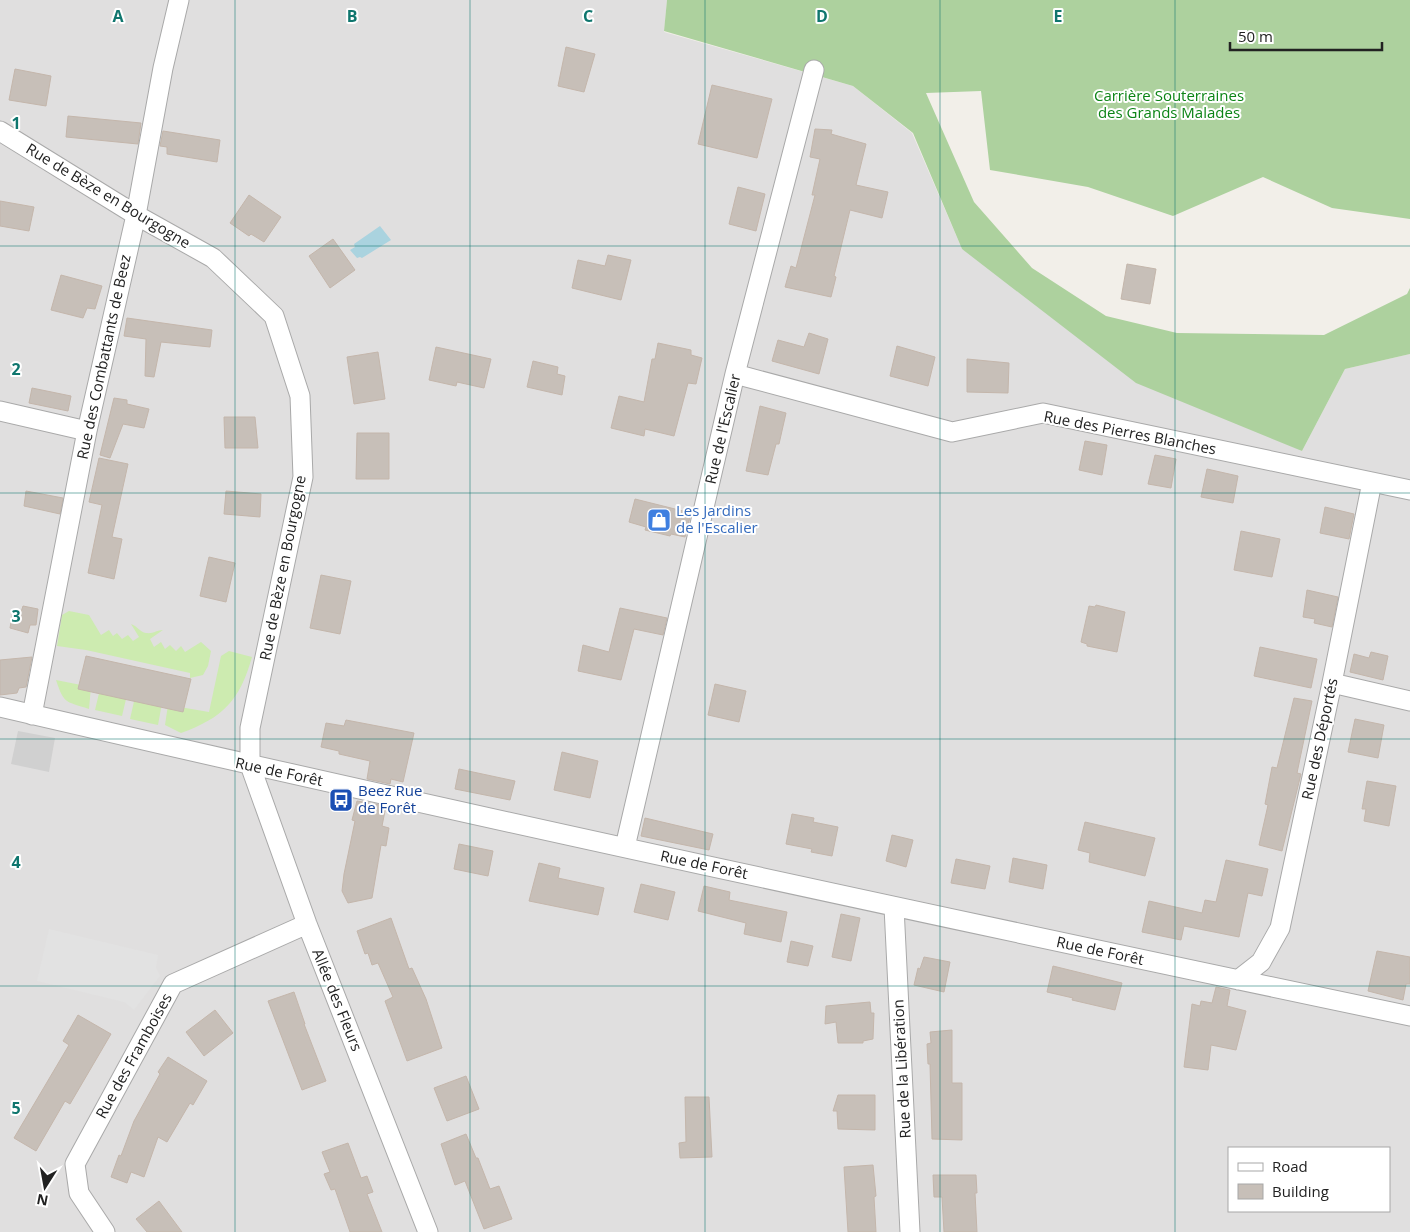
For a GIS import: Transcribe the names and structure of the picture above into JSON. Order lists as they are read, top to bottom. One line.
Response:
{"streets":{"street":["Rue de Bèze en Bourgogne","Rue des Combattants de Beez","Rue de l'Escalier","Rue des Pierres Blanches","Rue des Déportés","Rue de Forêt","Allée des Fleurs","Rue des Framboises","Rue de la Libération"]},"crossings":[["Rue de Bèze en Bourgogne","Rue des Combattants de Beez"],["Rue de Bèze en Bourgogne","Rue de Forêt"],["Rue de Bèze en Bourgogne","Allée des Fleurs"],["Rue des Combattants de Beez","Rue de Forêt"],["Rue de l'Escalier","Rue des Pierres Blanches"],["Rue de l'Escalier","Rue de Forêt"],["Rue des Pierres Blanches","Rue des Déportés"],["Rue des Déportés","Rue de Forêt"],["Rue de Forêt","Allée des Fleurs"],["Rue de Forêt","Rue de la Libération"],["Allée des Fleurs","Rue des Framboises"]],"parks":["Carrière Souterraines des Grands Malades"],"places":{"shop":["Les Jardins de l'Escalier"],"bus stop":["Beez Rue de Forêt"]},"legend":["Road","Building"],"scale_bar":"50 m","north":"bottom","grid":{"columns":["A","B","C","D","E"],"rows":["1","2","3","4","5"]}}
